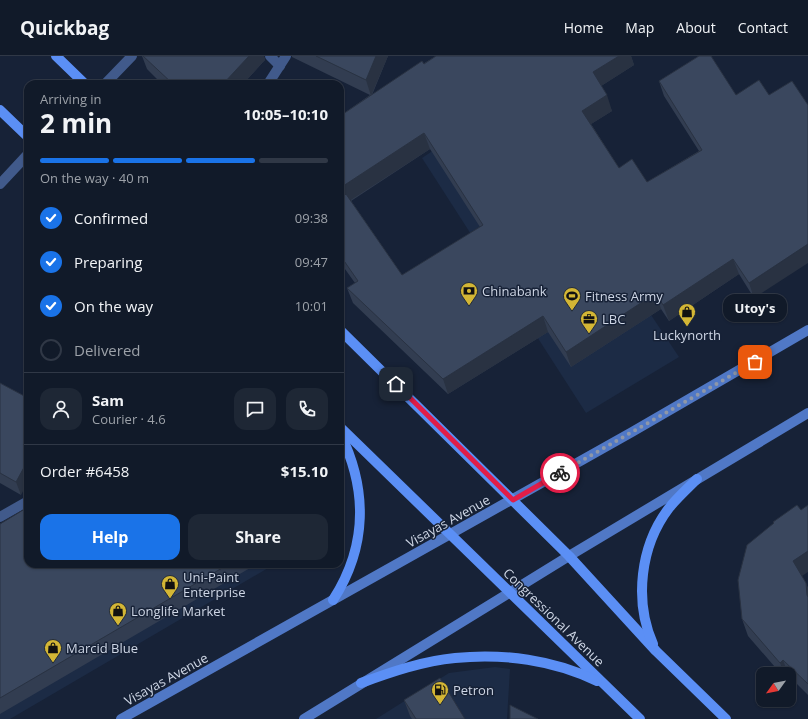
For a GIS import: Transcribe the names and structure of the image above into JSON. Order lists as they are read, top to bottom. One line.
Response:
{"streets":{"main road":["Visayas Avenue","Congressional Avenue"]},"crossings":[["Visayas Avenue","Congressional Avenue"]],"places":{"bank":["Chinabank"],"sports":["Fitness Army"],"shop":["Luckynorth","Uni-Paint Enterprise","Longlife Market","Marcid Blue"],"office":["LBC"],"other":["Utoy's"],"fuel station":["Petron"]},"north":"bottom left","page":{"header":"Quickbag","nav":["Home","Map","About","Contact"],"heading":["2 min","Arriving in","10:05–10:10"],"panel":["Sam","Courier · 4.6","Order #6458","$15.10"],"bar":"On the way · 40 m","list":[["Confirmed","09:38"],["Preparing","09:47"],["On the way","10:01"],"Delivered"],"bubble":"Utoy's","buttons":["Help","Share"]}}
